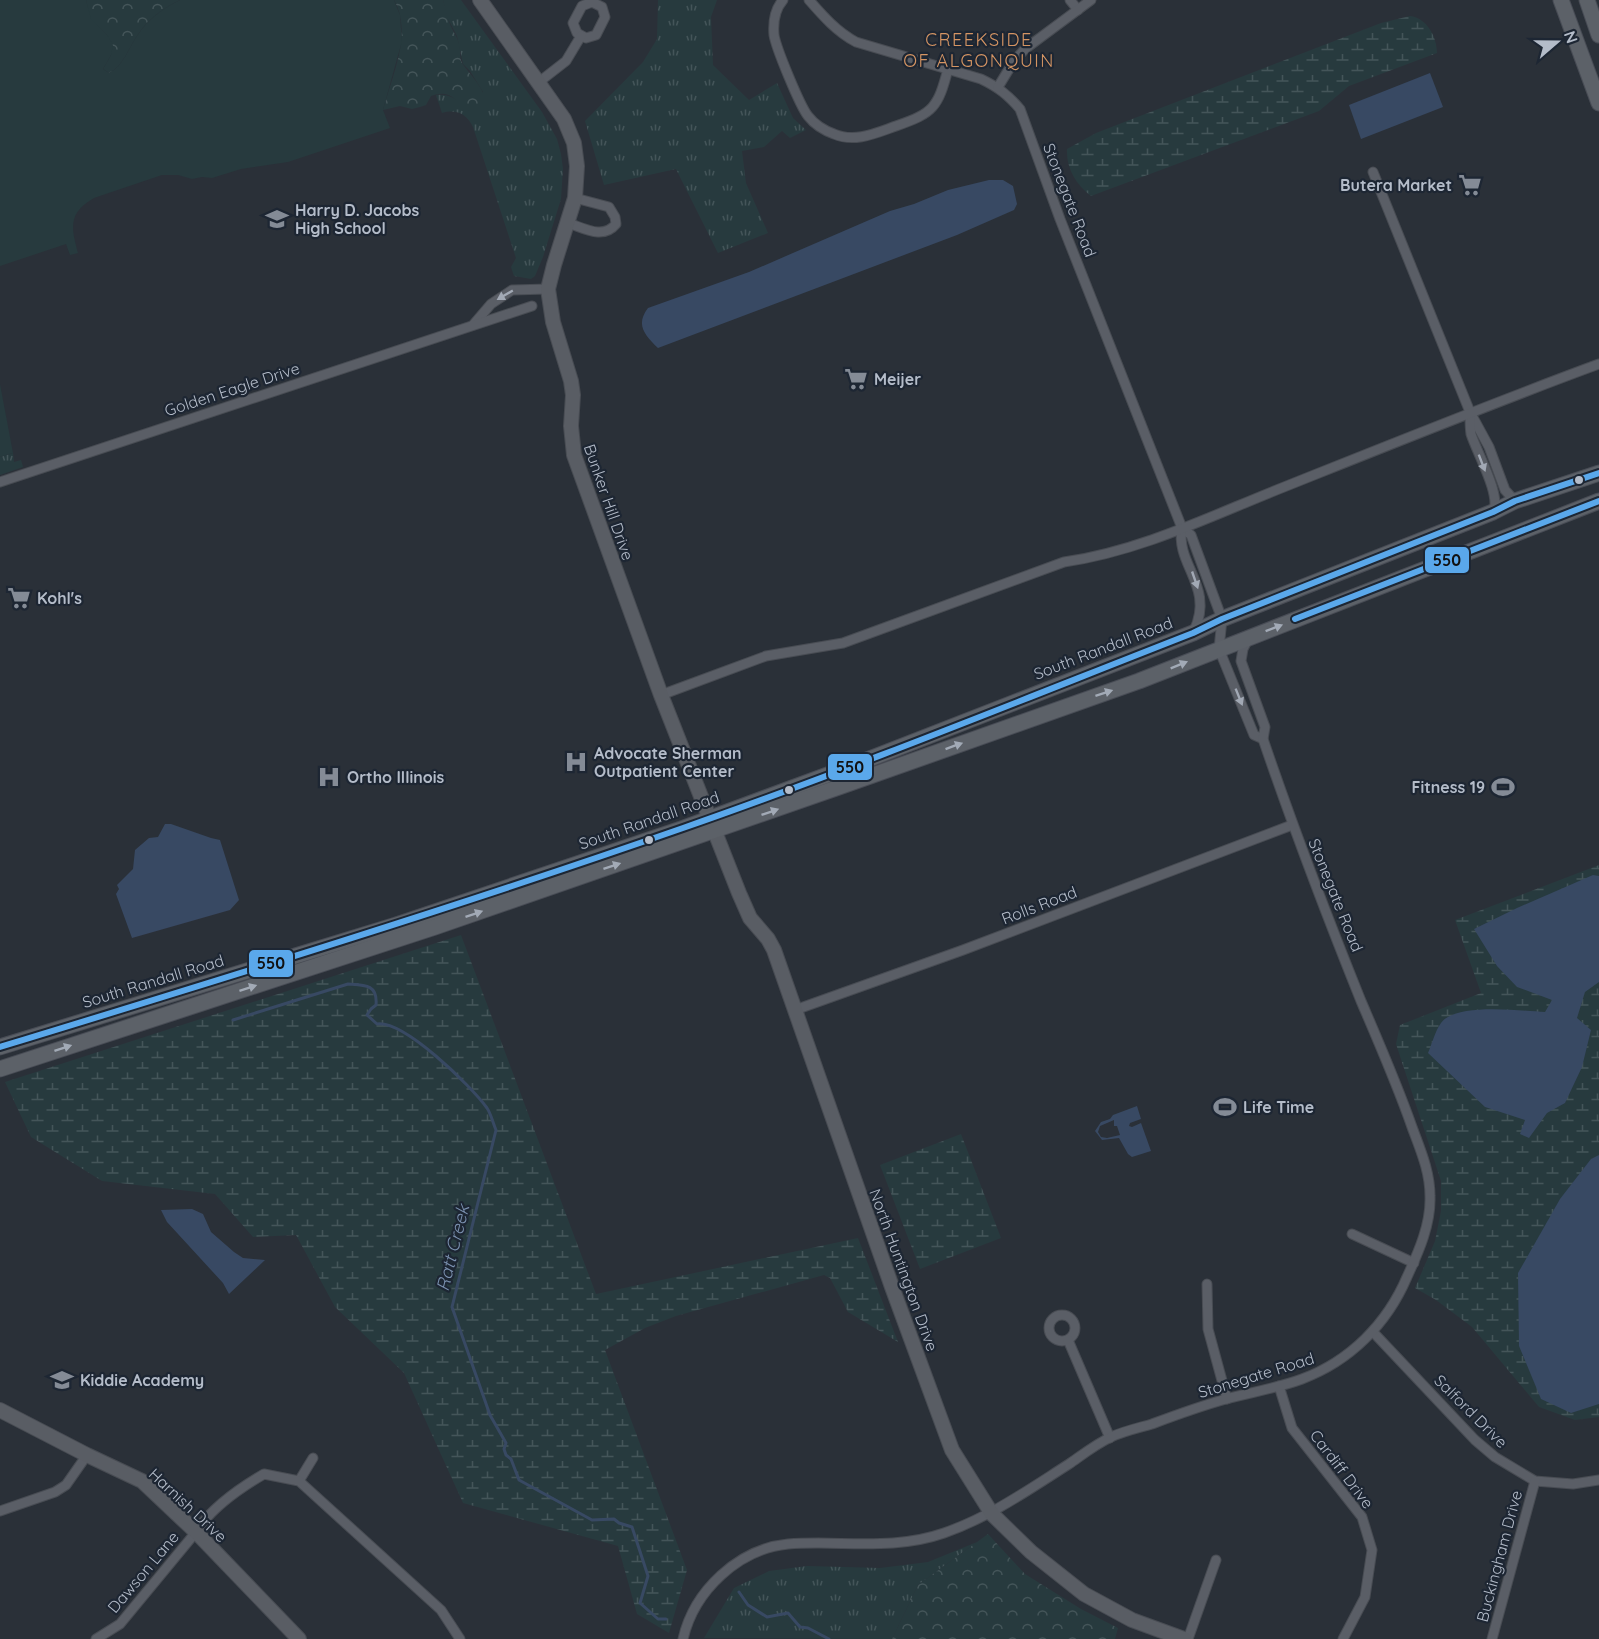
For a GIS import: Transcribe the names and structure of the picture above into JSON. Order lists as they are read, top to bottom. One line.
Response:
{"streets":{"main road":["South Randall Road"],"street":["Stonegate Road","Golden Eagle Drive","Bunker Hill Drive","Rolls Road","North Huntington Drive","Salford Drive","Cardiff Drive","Harnish Drive","Buckingham Drive","Dawson Lane"]},"crossings":[["Stonegate Road","South Randall Road"],["Stonegate Road","Rolls Road"],["Stonegate Road","North Huntington Drive"],["Stonegate Road","Salford Drive"],["Stonegate Road","Cardiff Drive"],["Golden Eagle Drive","Bunker Hill Drive"],["Bunker Hill Drive","South Randall Road"],["Bunker Hill Drive","North Huntington Drive"],["South Randall Road","North Huntington Drive"],["Rolls Road","North Huntington Drive"],["Salford Drive","Buckingham Drive"],["Harnish Drive","Dawson Lane"]],"districts":["CREEKSIDE OF ALGONQUIN"],"water":["Ratt Creek"],"places":{"supermarket":["Butera Market","Meijer","Kohl's"],"school or university":["Harry D. Jacobs High School","Kiddie Academy"],"hospital":["Advocate Sherman Outpatient Center","Ortho Illinois"],"sports":["Fitness 19","Life Time"]},"lines":["transit line 550"],"north":"right"}
